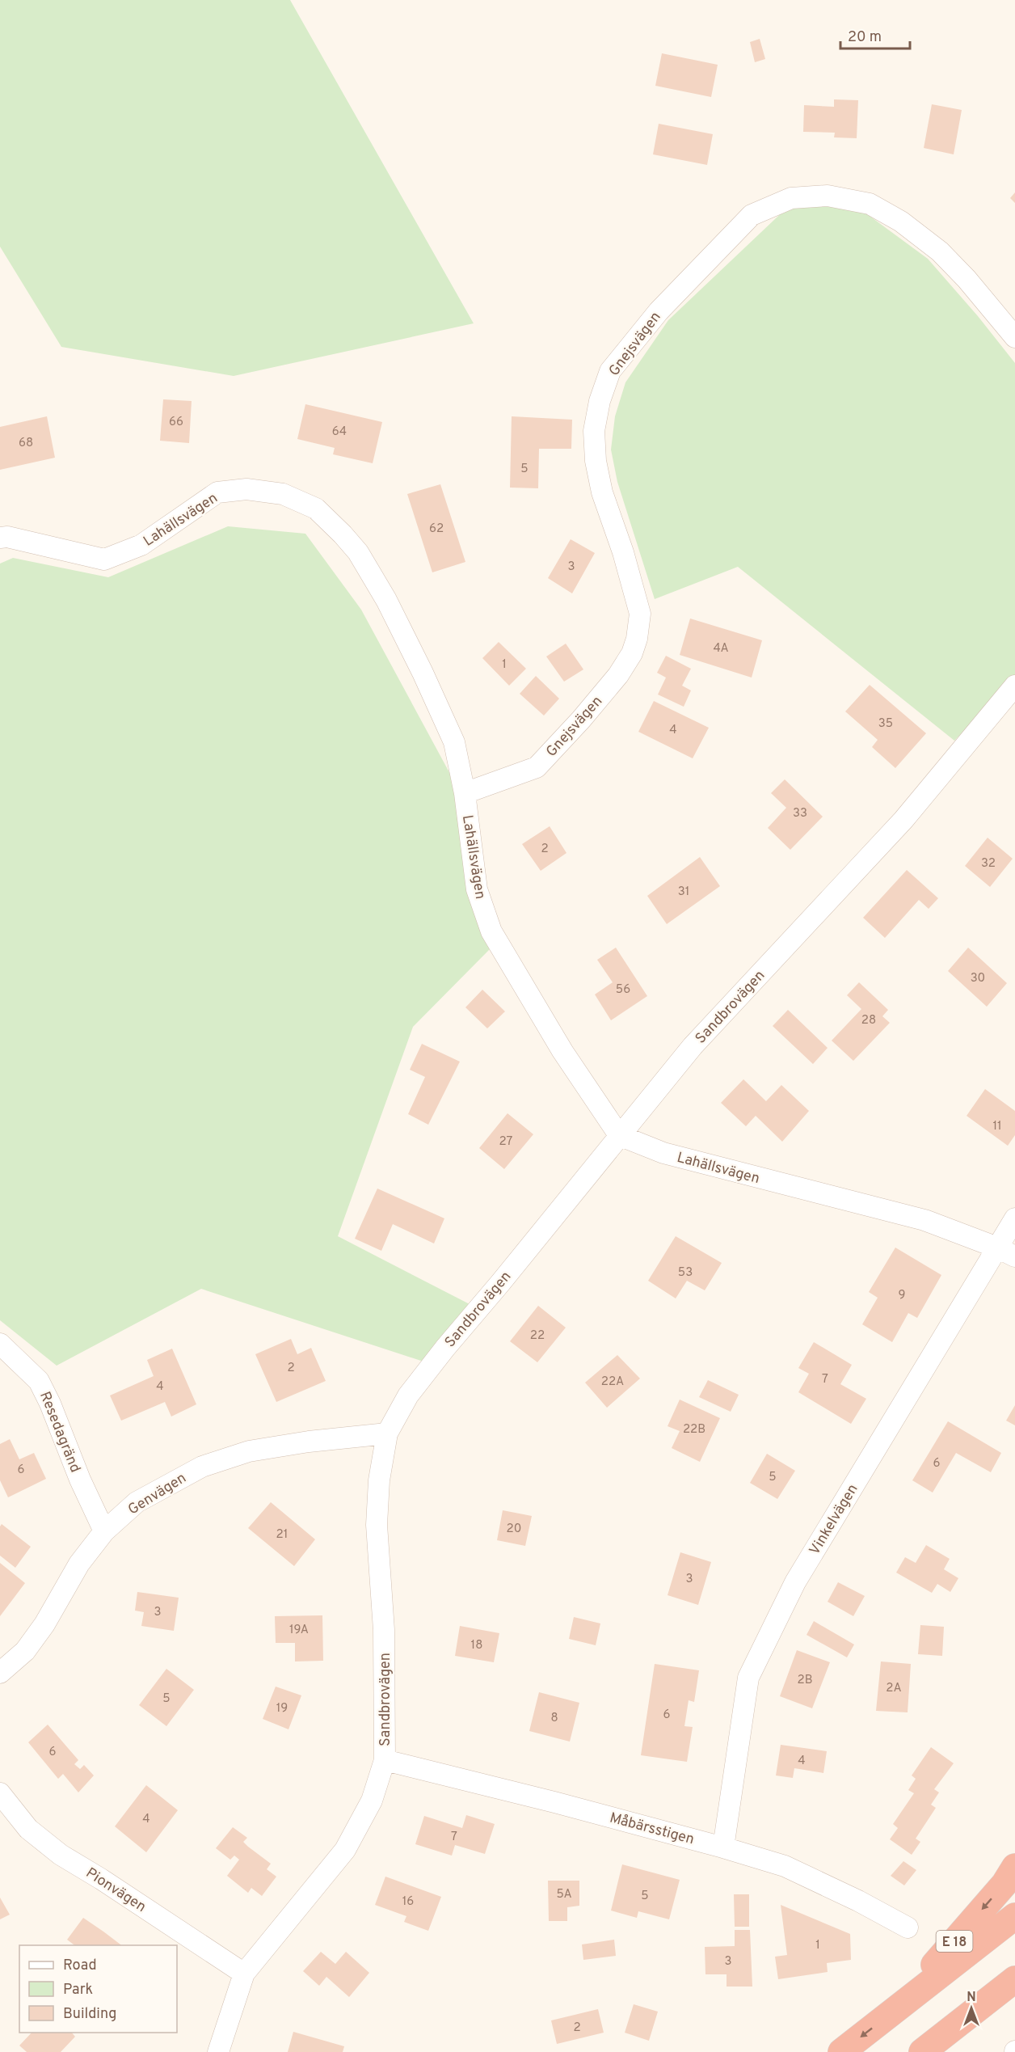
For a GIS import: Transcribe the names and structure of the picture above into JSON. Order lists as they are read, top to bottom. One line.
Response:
{"streets":{"highway":["E 18"],"street":["Gnejsvägen","Lahällsvägen","Sandbrovägen","Resedagränd","Genvägen","Vinkelvägen","Måbärsstigen","Pionvägen"]},"crossings":[["Gnejsvägen","Lahällsvägen"],["Lahällsvägen","Sandbrovägen"],["Lahällsvägen","Vinkelvägen"],["Sandbrovägen","Genvägen"],["Sandbrovägen","Måbärsstigen"],["Sandbrovägen","Pionvägen"],["Resedagränd","Genvägen"],["Vinkelvägen","Måbärsstigen"]],"house_numbers":["66","64","68","5","62","3","4A","1","35","4","33","2","32","31","30","56","28","11","27","53","9","22","2","7","22A","4","22B","6","6","5","20","21","3","3","19A","18","2B","2A","5","19","6","8","6","4","4","7","5A","5","16","1","3","2"],"legend":["Road","Park","Building"],"scale_bar":"20 m","north":"top"}
